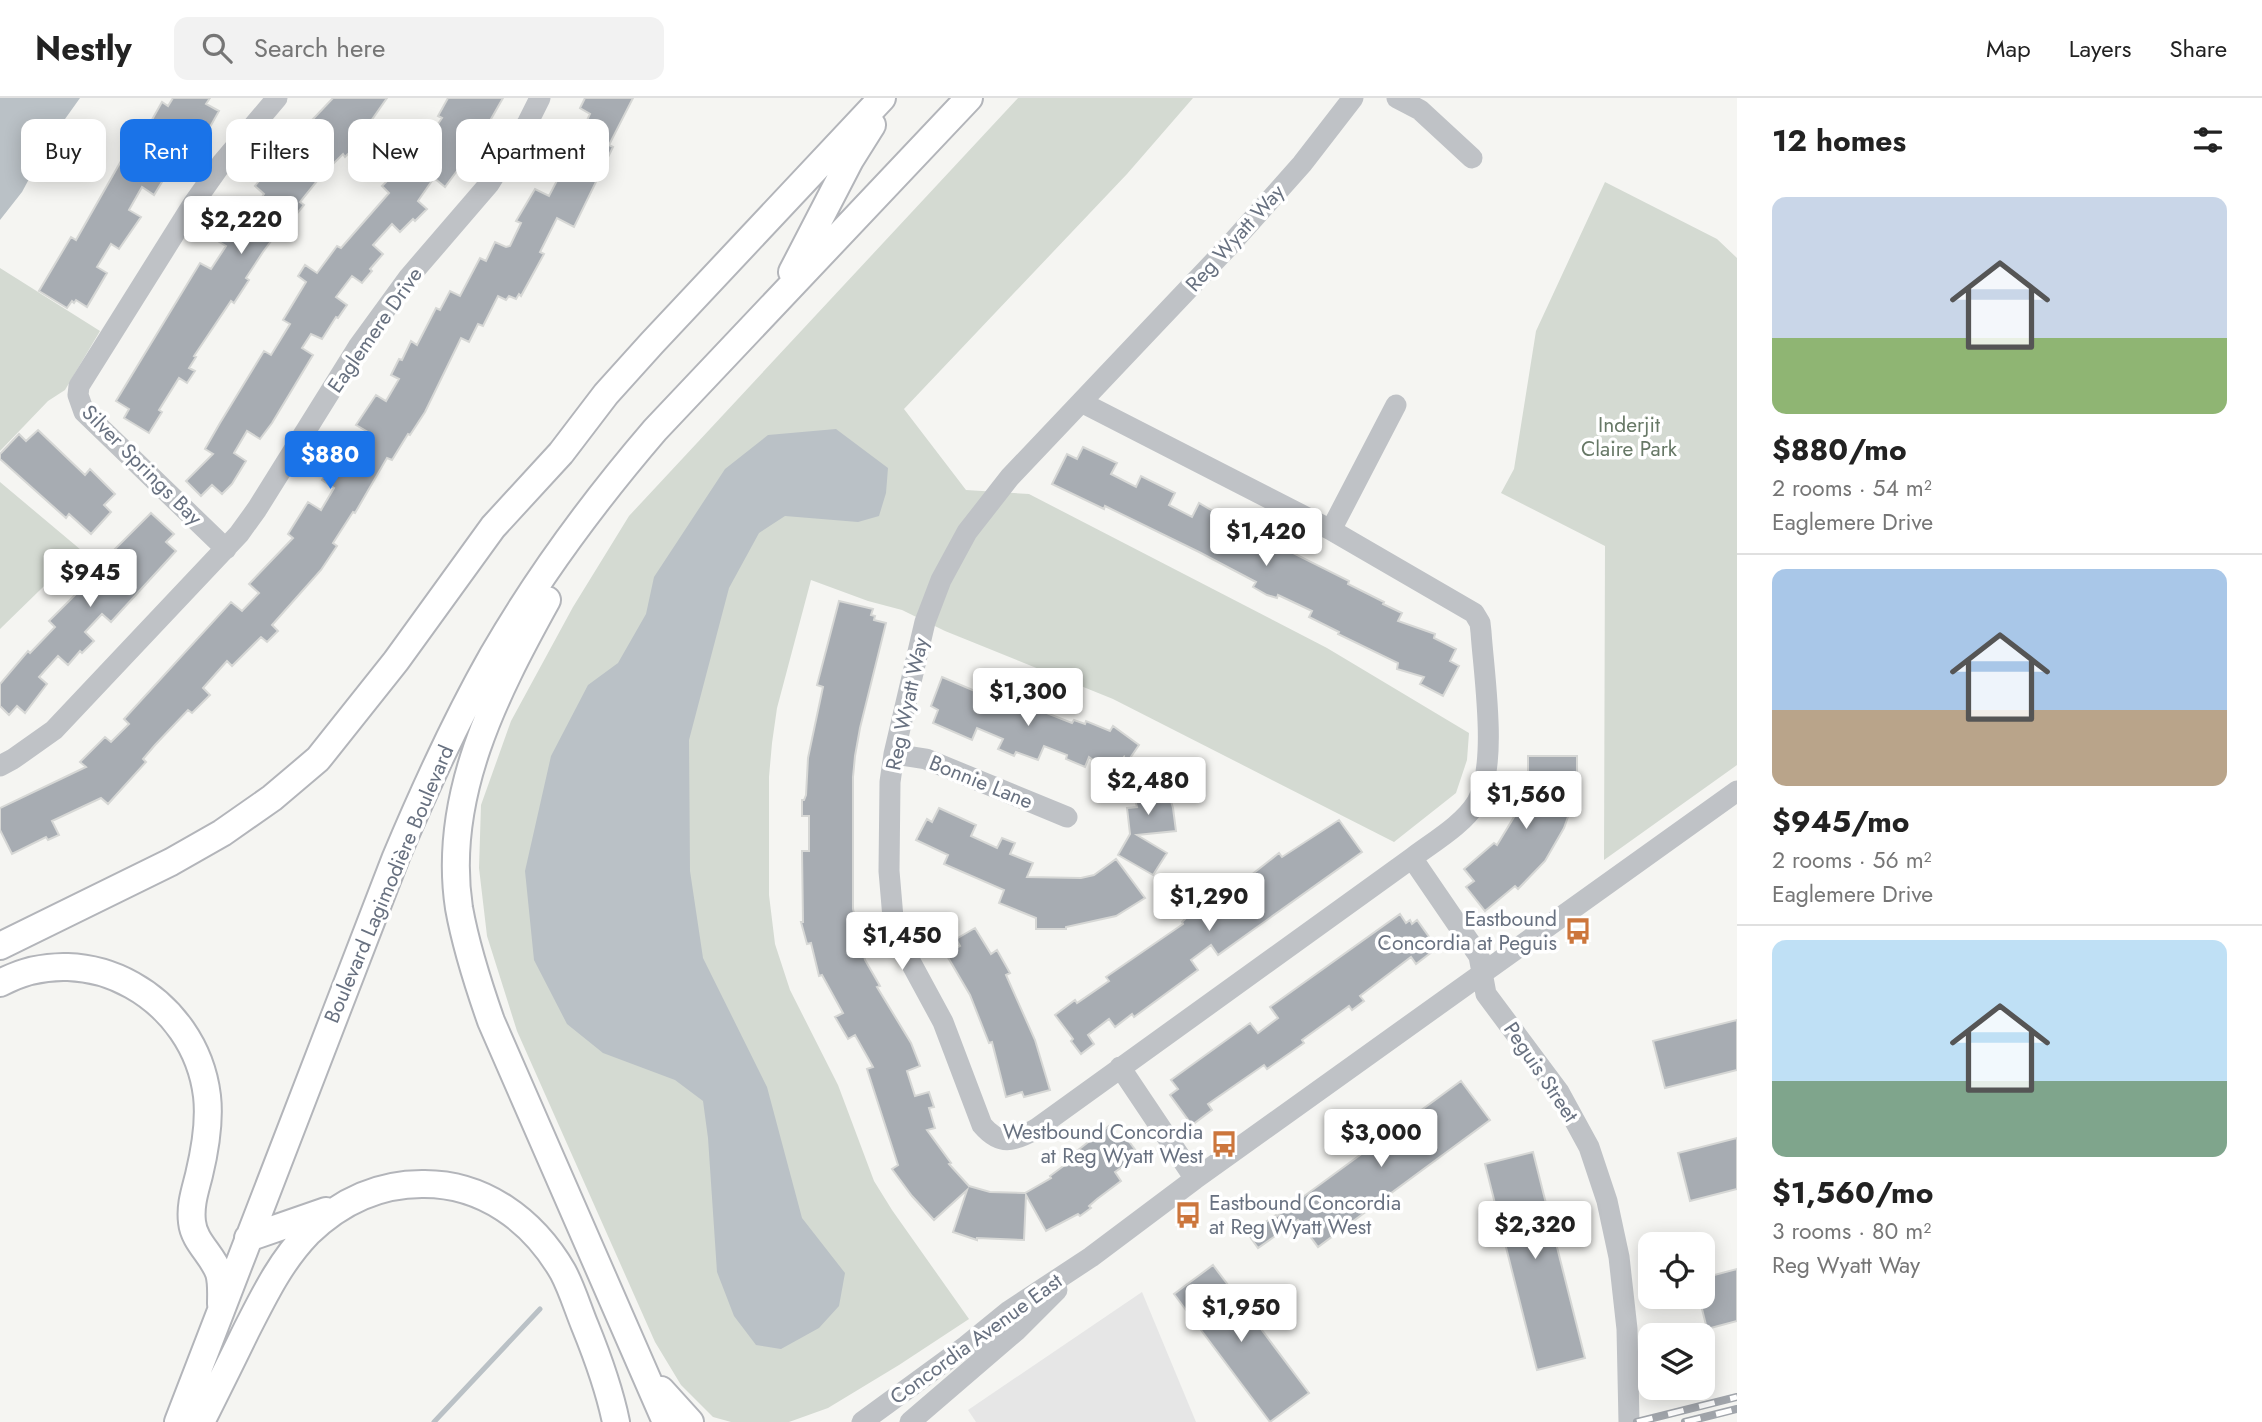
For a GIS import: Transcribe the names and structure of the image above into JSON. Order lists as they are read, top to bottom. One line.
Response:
{"streets":{"main road":["Boulevard Lagimodière Boulevard"],"street":["Reg Wyatt Way","Eaglemere Drive","Silver Springs Bay","Bonnie Lane","Peguis Street","Concordia Avenue East"]},"crossings":[["Reg Wyatt Way","Bonnie Lane"],["Eaglemere Drive","Silver Springs Bay"],["Peguis Street","Concordia Avenue East"]],"parks":["Inderjit Claire Park"],"places":{"bus stop":["Eastbound Concordia at Peguis","Westbound Concordia at Reg Wyatt West","Eastbound Concordia at Reg Wyatt West"]},"page":{"header":"Nestly","search":"Search here","nav":["Map","Layers","Share"],"heading":"12 homes","chip":["Buy","Rent","Filters","New","Apartment"],"list":[{"name":"$880/mo","note":"2 rooms · 54 m² · Eaglemere Drive"},{"name":"$945/mo","note":"2 rooms · 56 m² · Eaglemere Drive"},{"name":"$1,560/mo","note":"3 rooms · 80 m² · Reg Wyatt Way"}],"price":["$2,220","$880","$1,420","$945","$1,300","$2,480","$1,560","$1,290","$1,450","$3,000","$2,320","$1,950"]}}
